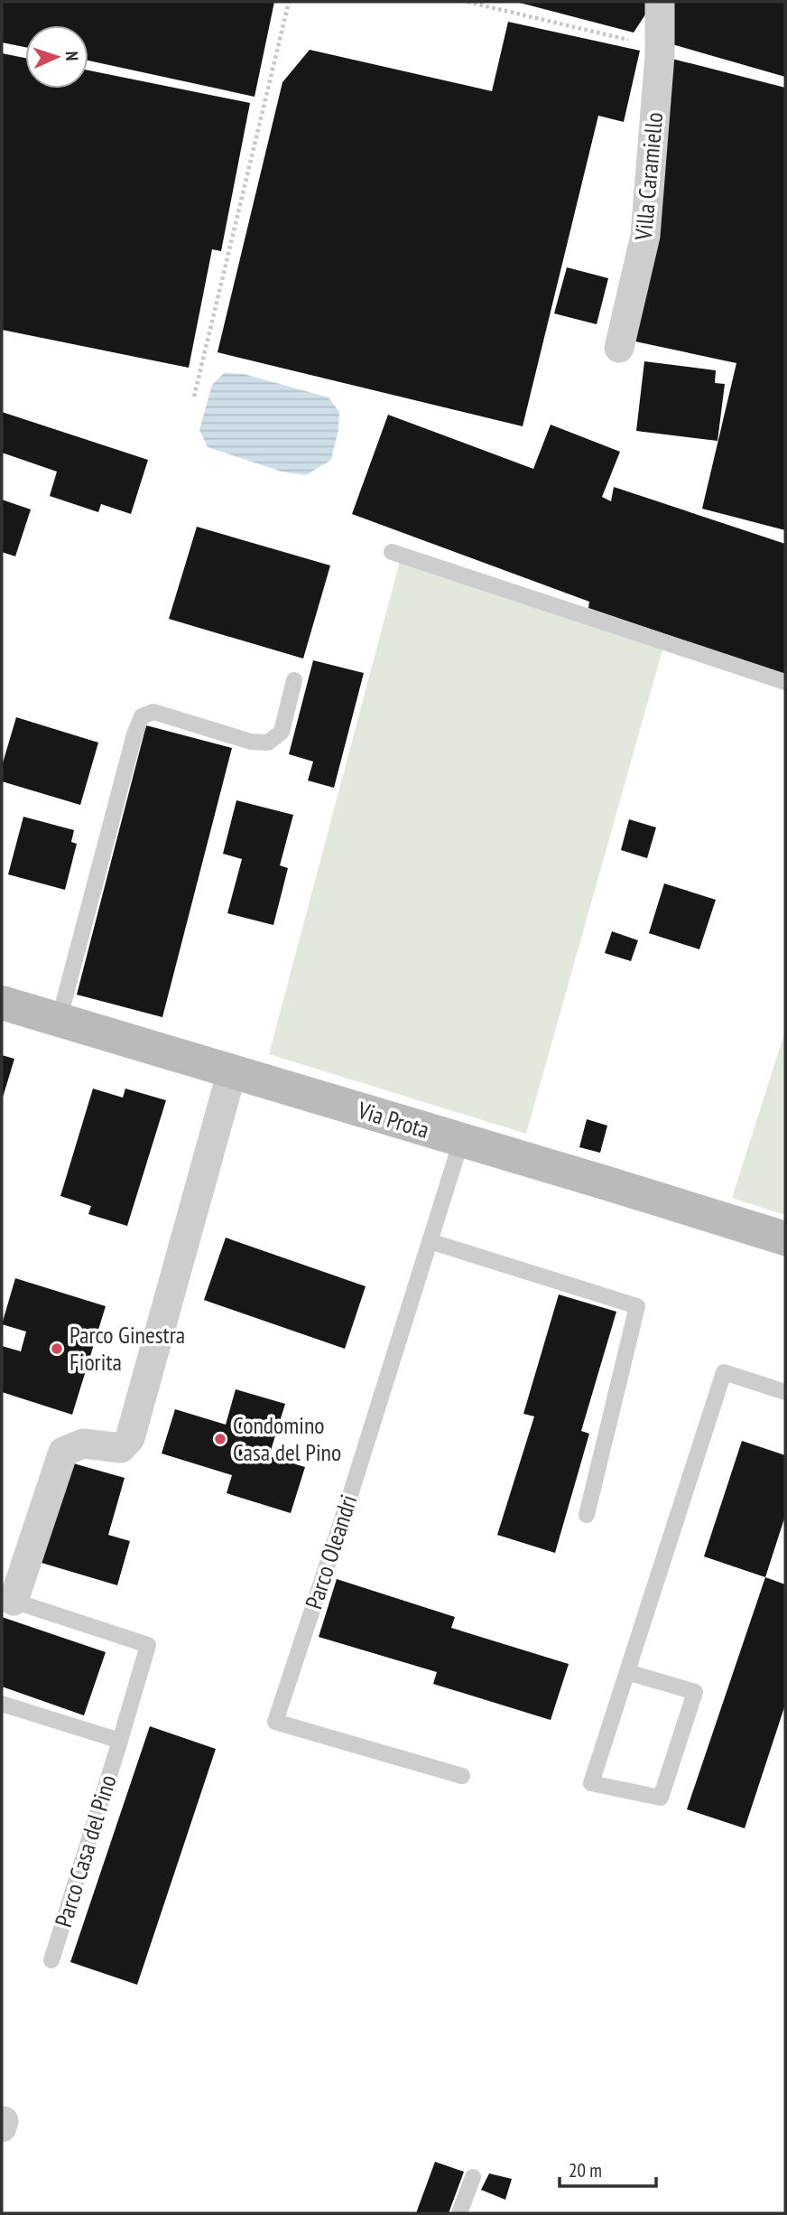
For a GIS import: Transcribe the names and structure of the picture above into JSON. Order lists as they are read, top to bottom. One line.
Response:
{"streets":{"street":["Villa Caramiello","Via Prota"],"lane":["Parco Oleandri","Parco Casa del Pino"]},"crossings":[["Via Prota","Parco Oleandri"]],"places":["Parco Ginestra Fiorita","Condomino Casa del Pino"],"scale_bar":"20 m","north":"right"}
